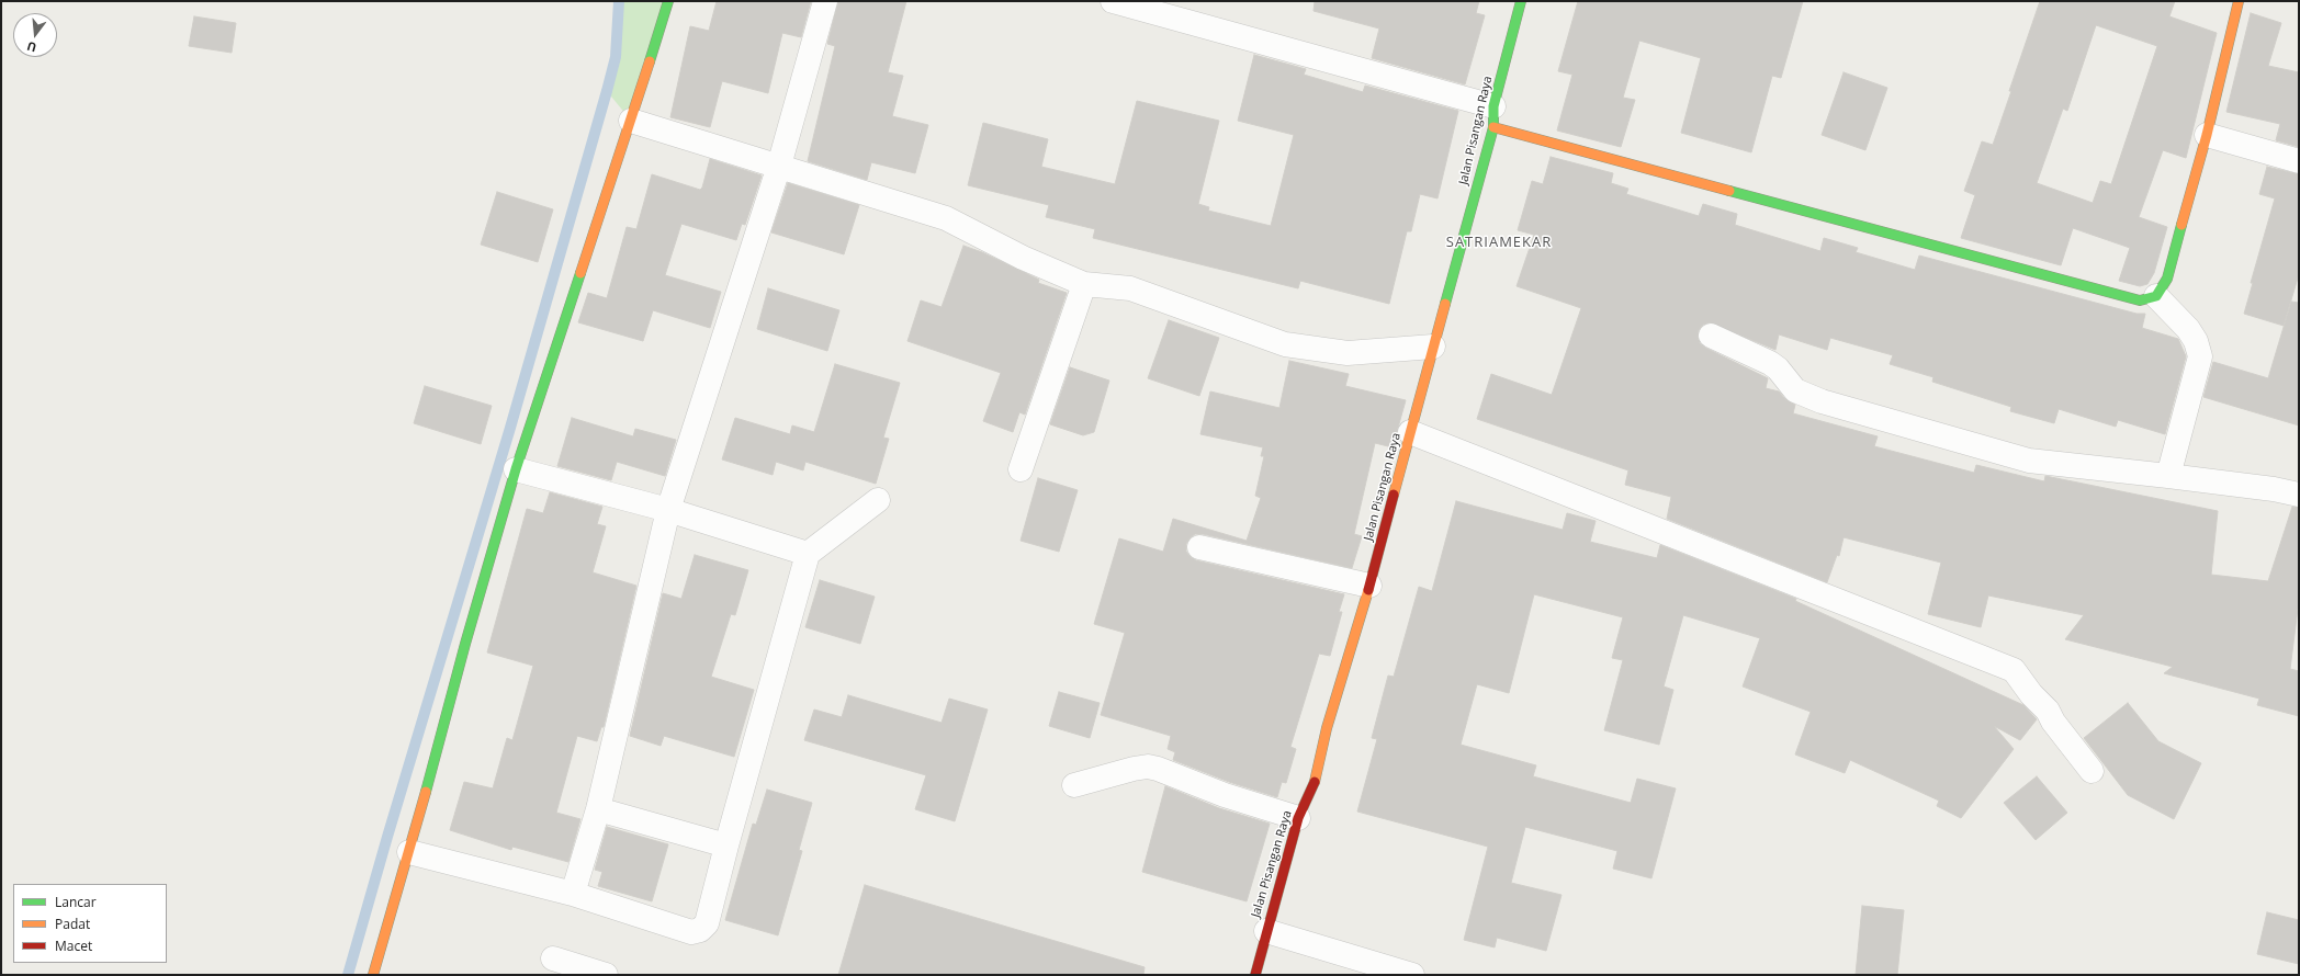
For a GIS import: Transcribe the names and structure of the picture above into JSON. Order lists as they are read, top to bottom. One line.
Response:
{"streets":{"street":["Jalan Pisangan Raya"]},"districts":["SATRIAMEKAR"],"legend":["Lancar","Padat","Macet"],"north":"bottom"}
